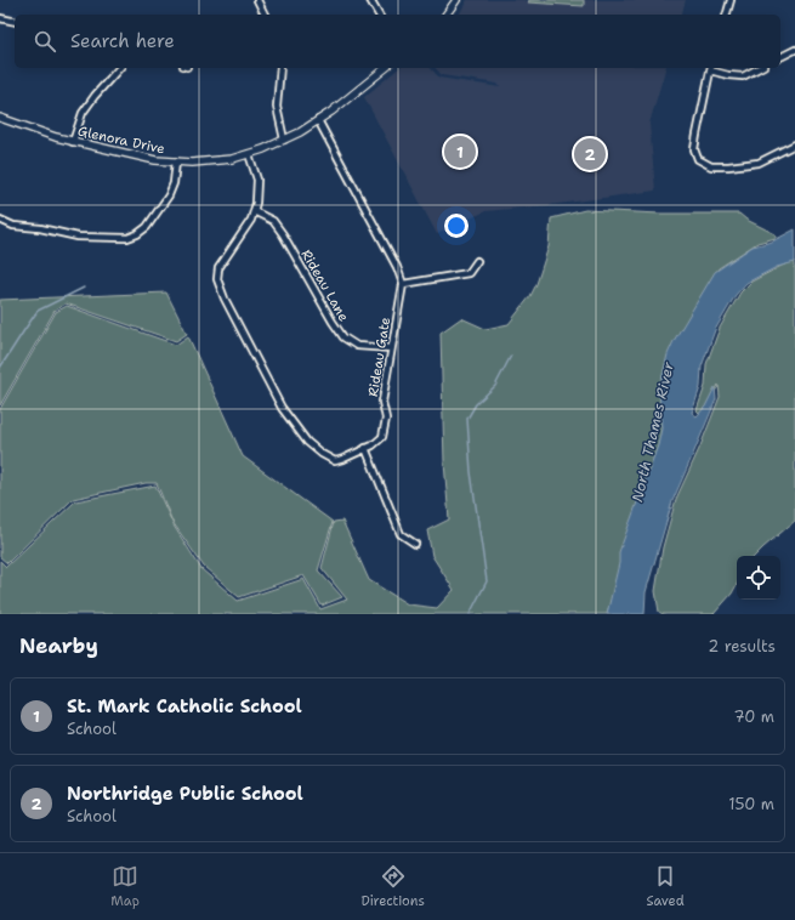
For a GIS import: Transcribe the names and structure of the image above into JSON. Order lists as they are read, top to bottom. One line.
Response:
{"streets":{"street":["Glenora Drive","Rideau Lane","Rideau Gate"]},"crossings":[["Glenora Drive","Rideau Gate"],["Rideau Lane","Rideau Gate"]],"water":["North Thames River"],"page":{"search":"Search here","pins":["1","2"],"heading":["Nearby","2 results"],"list":[{"mark":"1","name":"St. Mark Catholic School","note":"School","value":"70 m"},{"mark":"2","name":"Northridge Public School","note":"School","value":"150 m"}],"nav":["Map","Directions","Saved"]}}
